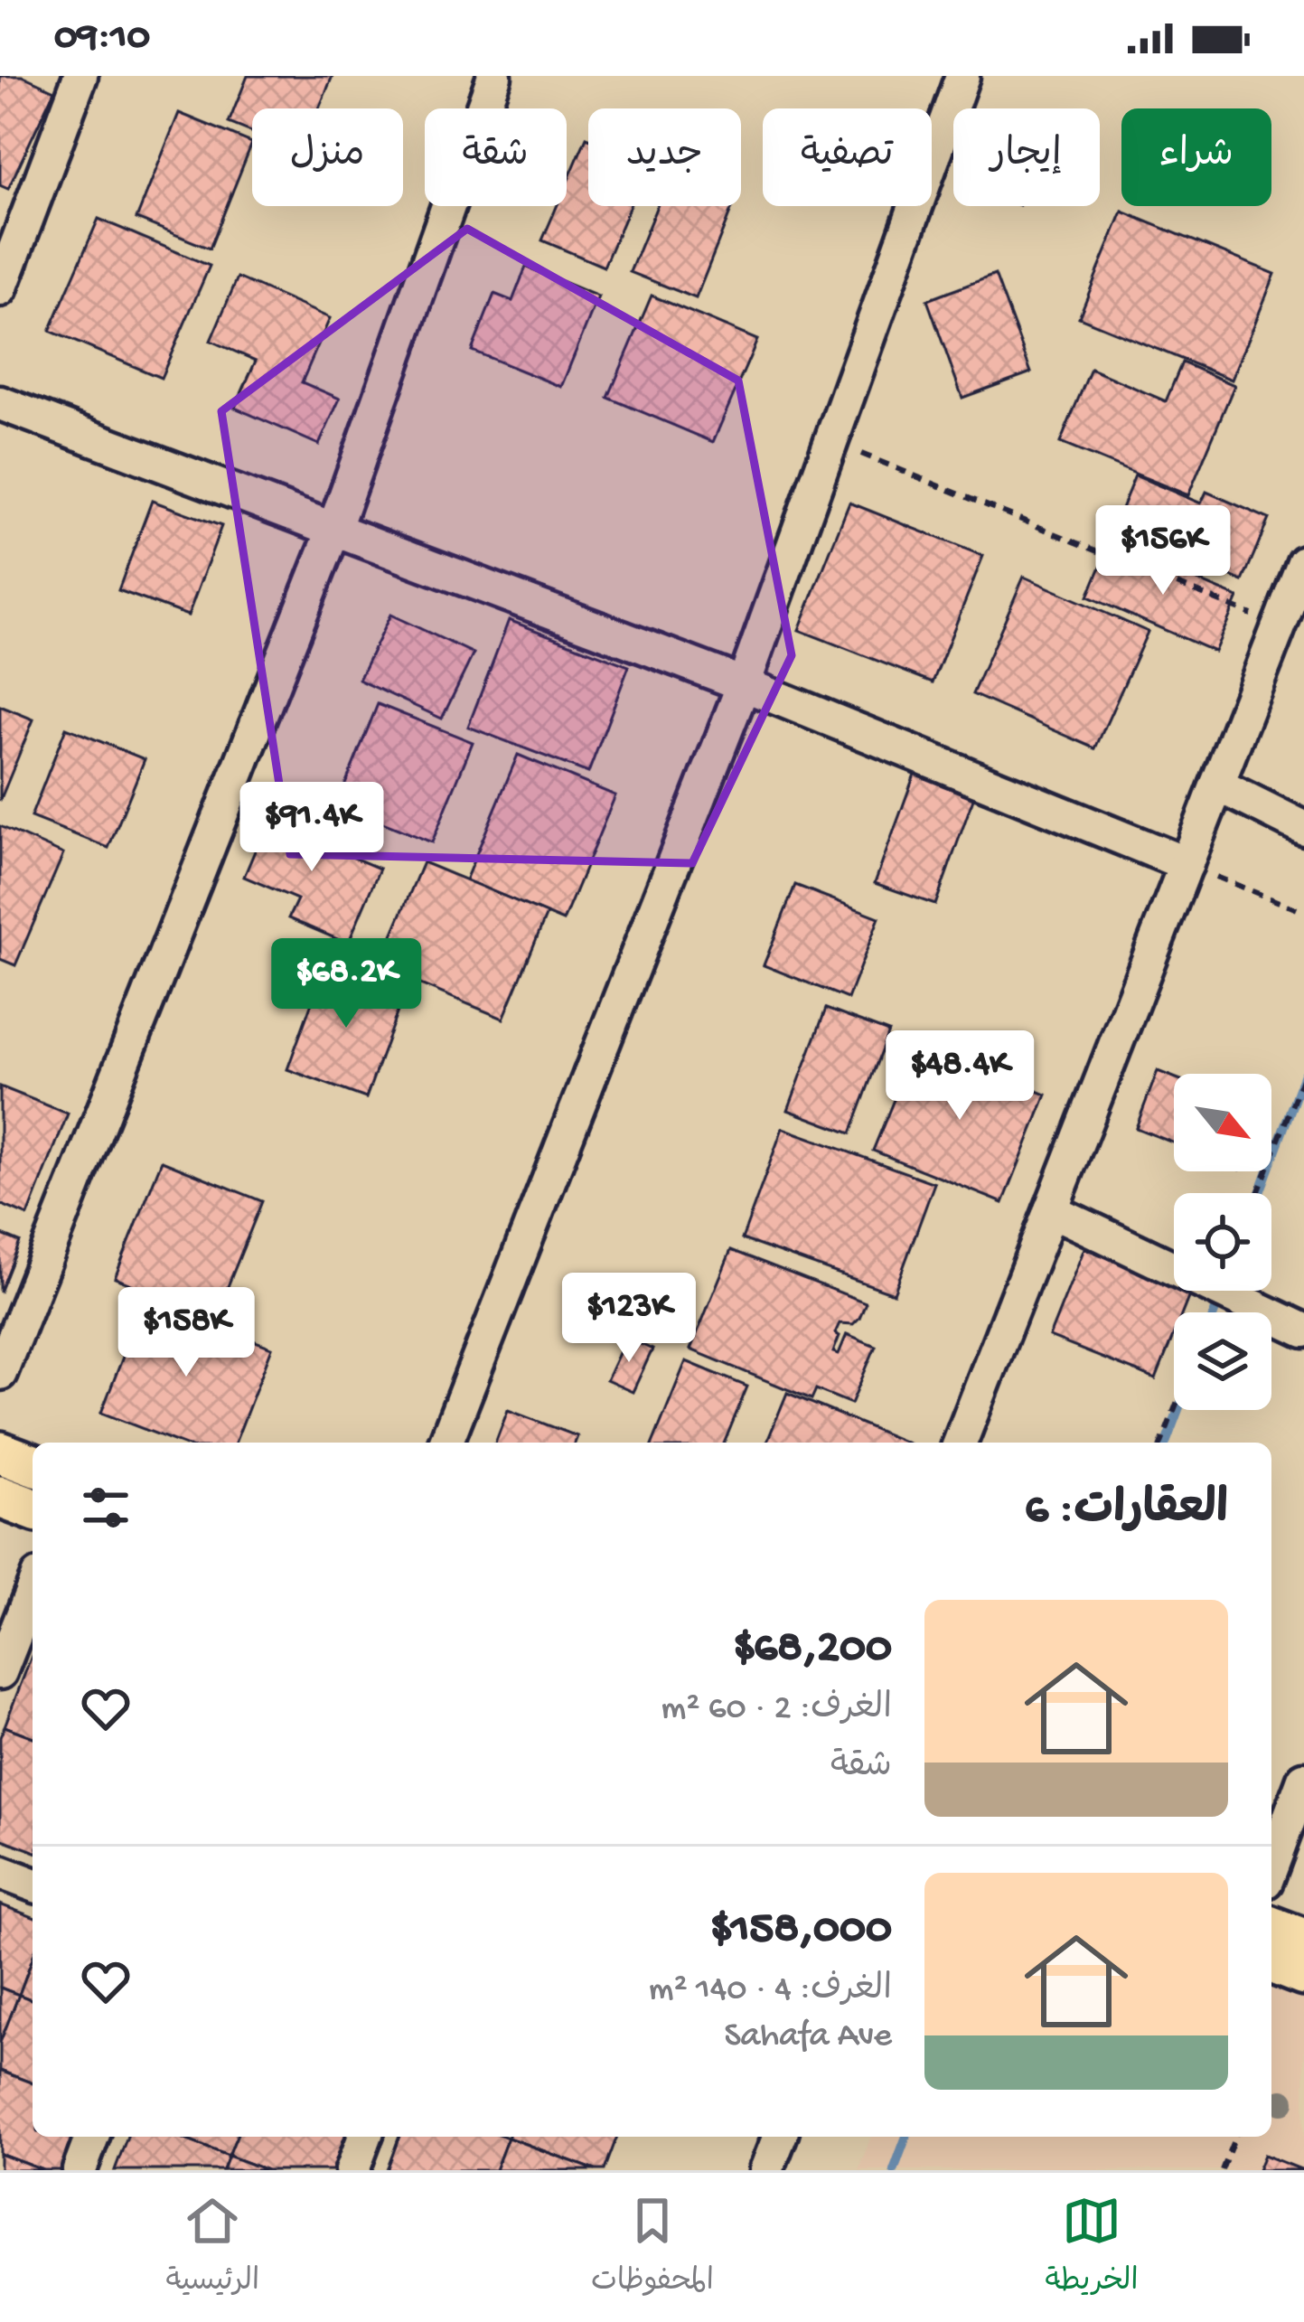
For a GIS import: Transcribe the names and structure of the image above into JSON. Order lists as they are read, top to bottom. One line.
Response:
{"north":"bottom right","page":{"status":"09:10","chip":["شراء","إيجار","تصفية","جديد","شقة","منزل"],"price":["$156K","$91.4K","$68.2K","$48.4K","$123K","$158K"],"heading":"العقارات: 6","list":[{"name":"$68,200","note":"الغرف: 2 · 60 m² · شقة"},{"name":"$158,000","note":"الغرف: 4 · 140 m² · Sahafa Ave"}],"tabs":["الخريطة","المحفوظات","الرئيسية"]}}
